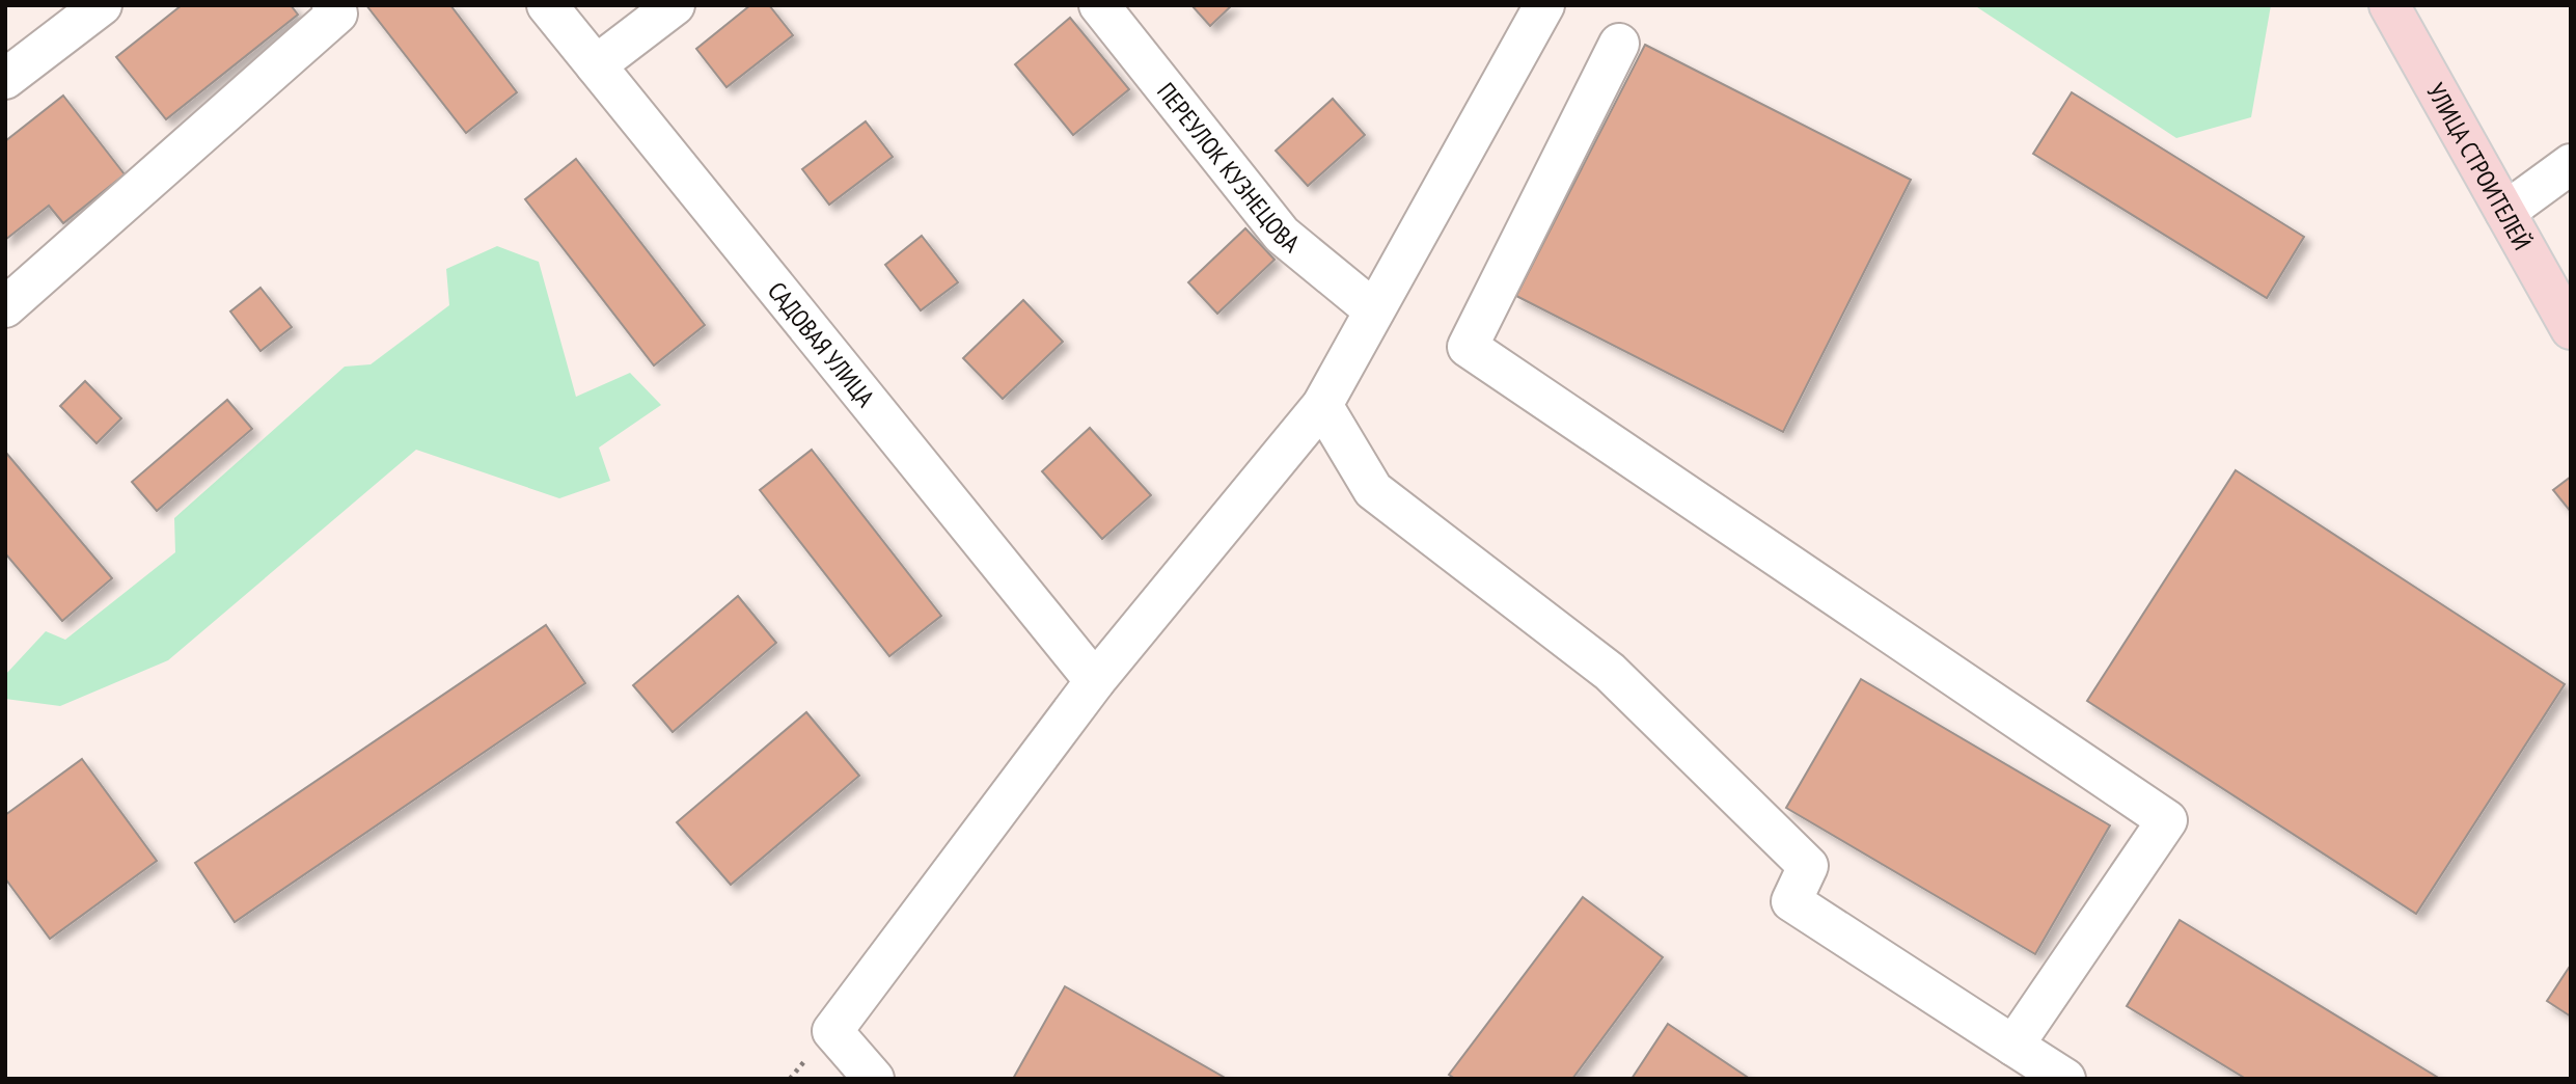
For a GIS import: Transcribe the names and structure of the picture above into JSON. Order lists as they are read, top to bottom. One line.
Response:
{"streets":{"main road":["УЛИЦА СТРОИТЕЛЕЙ"],"street":["ПЕРЕУЛОК КУЗНЕЦОВА","САДОВАЯ УЛИЦА"]}}
